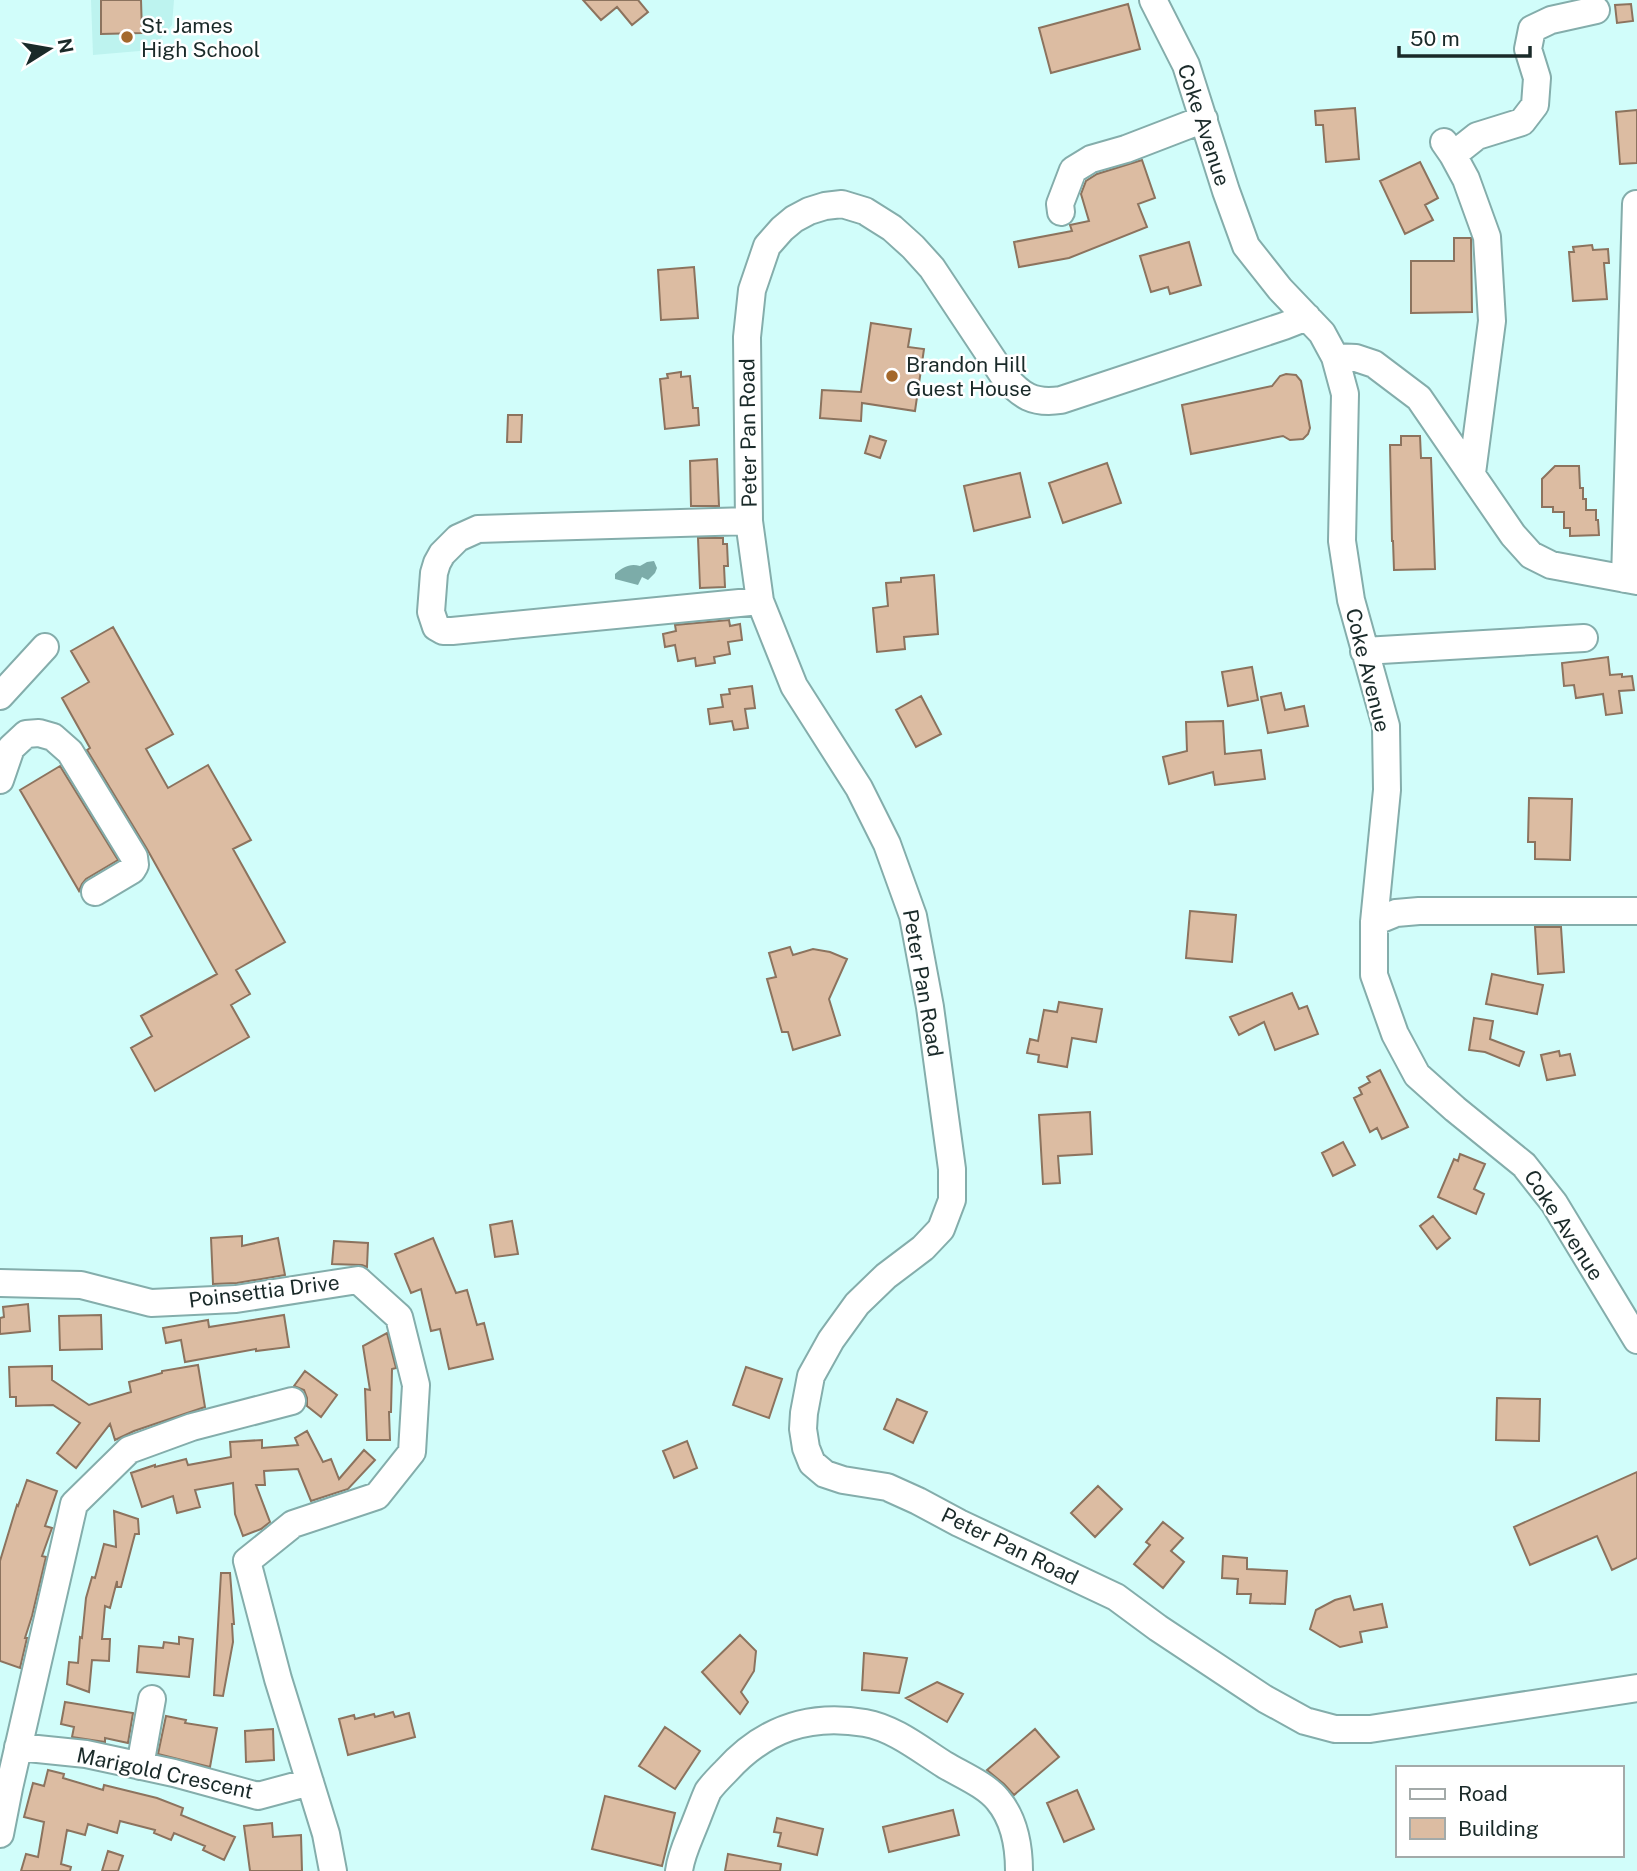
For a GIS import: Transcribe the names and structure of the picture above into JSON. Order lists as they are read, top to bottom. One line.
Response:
{"streets":{"street":["Coke Avenue","Peter Pan Road","Poinsettia Drive","Marigold Crescent"]},"crossings":[["Coke Avenue","Peter Pan Road"],["Poinsettia Drive","Marigold Crescent"]],"places":["St. James High School","Brandon Hill Guest House"],"legend":["Road","Building"],"scale_bar":"50 m","north":"right"}
